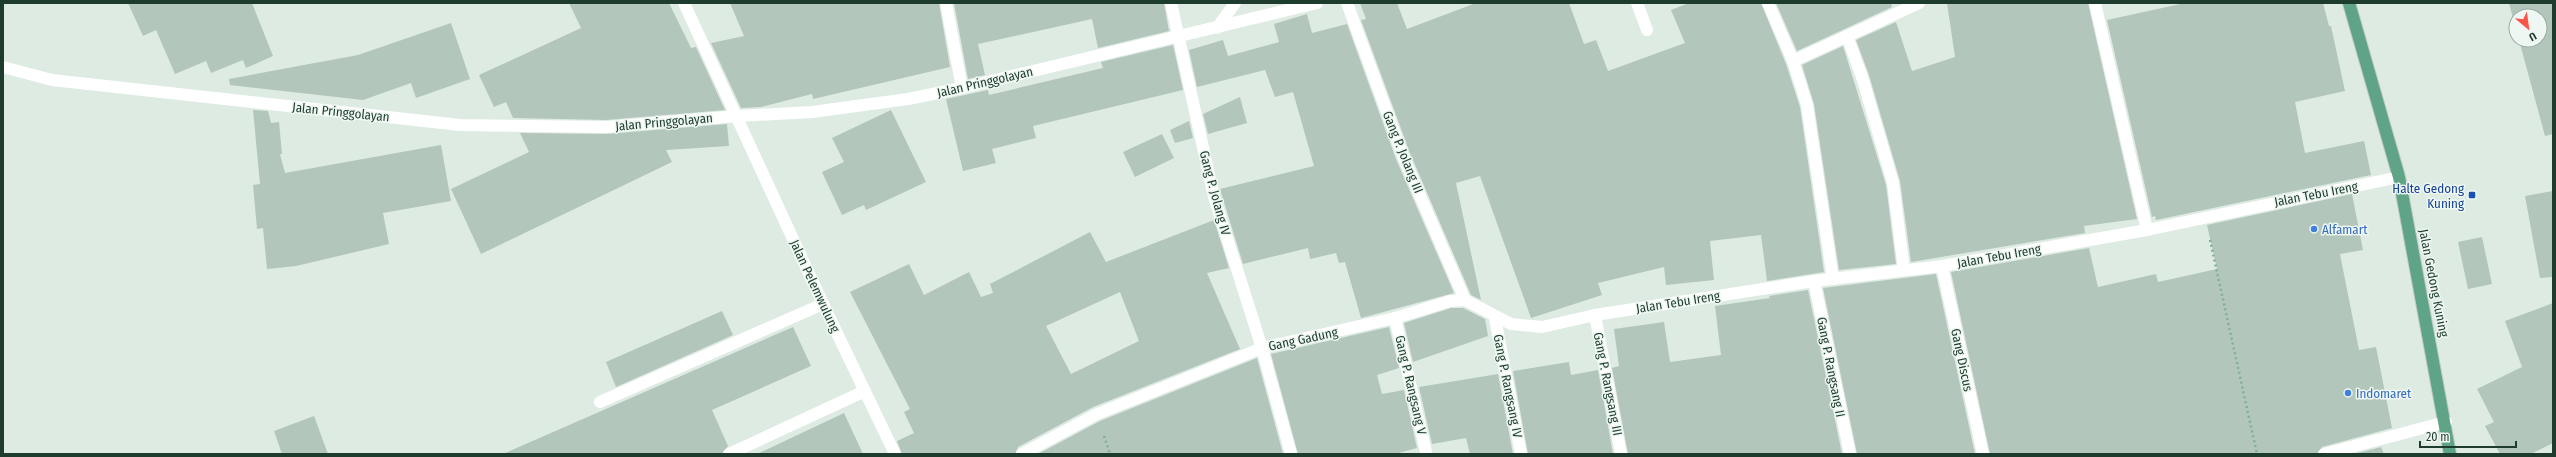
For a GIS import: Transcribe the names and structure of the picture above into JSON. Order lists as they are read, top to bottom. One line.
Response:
{"streets":{"main road":["Jalan Gedong Kuning"],"street":["Jalan Pringgolayan","Gang P. Jolang III","Gang P. Jolang IV","Jalan Tebu Ireng","Jalan Pelemwulung","Gang Gadung","Gang Discus","Gang P. Rangsang II","Gang P. Rangsang III","Gang P. Rangsang V","Gang P. Rangsang IV"]},"crossings":[["Jalan Pringgolayan","Gang P. Jolang IV"],["Jalan Pringgolayan","Jalan Pelemwulung"],["Gang P. Jolang III","Gang Gadung"],["Gang P. Jolang IV","Gang Gadung"],["Jalan Tebu Ireng","Jalan Gedong Kuning"],["Jalan Tebu Ireng","Gang Discus"],["Jalan Tebu Ireng","Gang P. Rangsang II"],["Jalan Tebu Ireng","Gang P. Rangsang III"],["Gang Gadung","Gang P. Rangsang V"]],"places":{"transit":["Halte Gedong Kuning"],"other":["Alfamart","Indomaret"]},"scale_bar":"20 m","north":"bottom right"}
